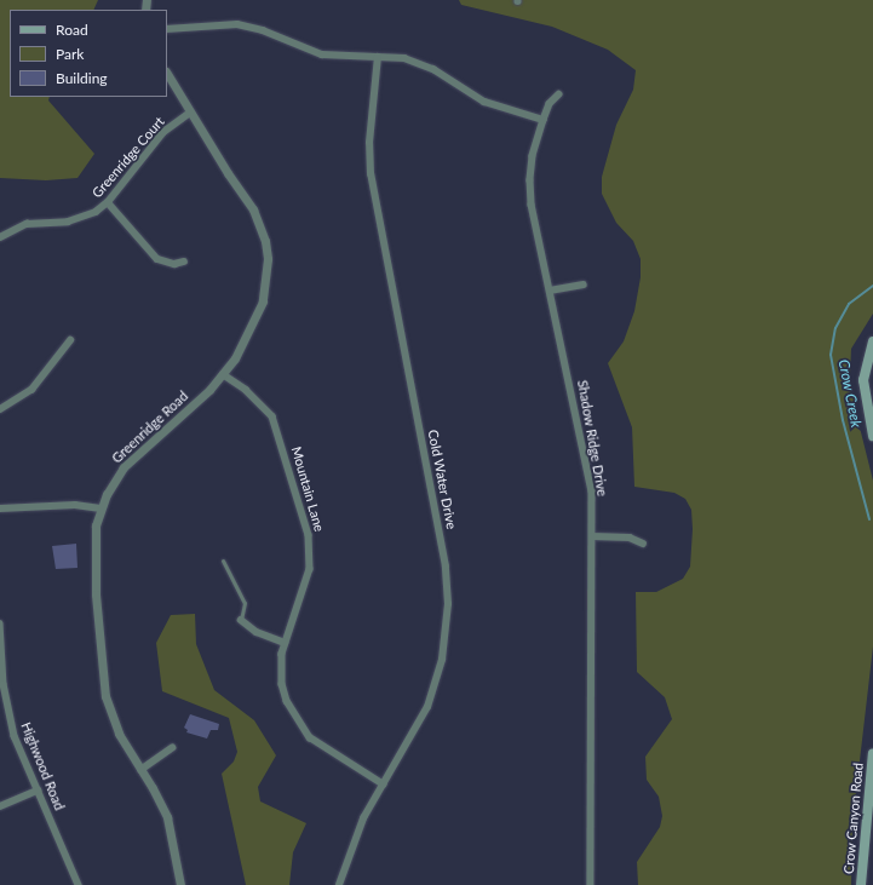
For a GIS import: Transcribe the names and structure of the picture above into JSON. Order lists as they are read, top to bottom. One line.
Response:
{"streets":{"main road":["Crow Canyon Road"],"street":["Greenridge Court","Greenridge Road","Shadow Ridge Drive","Cold Water Drive","Mountain Lane","Highwood Road"]},"crossings":[["Greenridge Court","Greenridge Road"],["Greenridge Road","Mountain Lane"],["Cold Water Drive","Mountain Lane"]],"water":["Crow Creek"],"legend":["Road","Park","Building"]}
